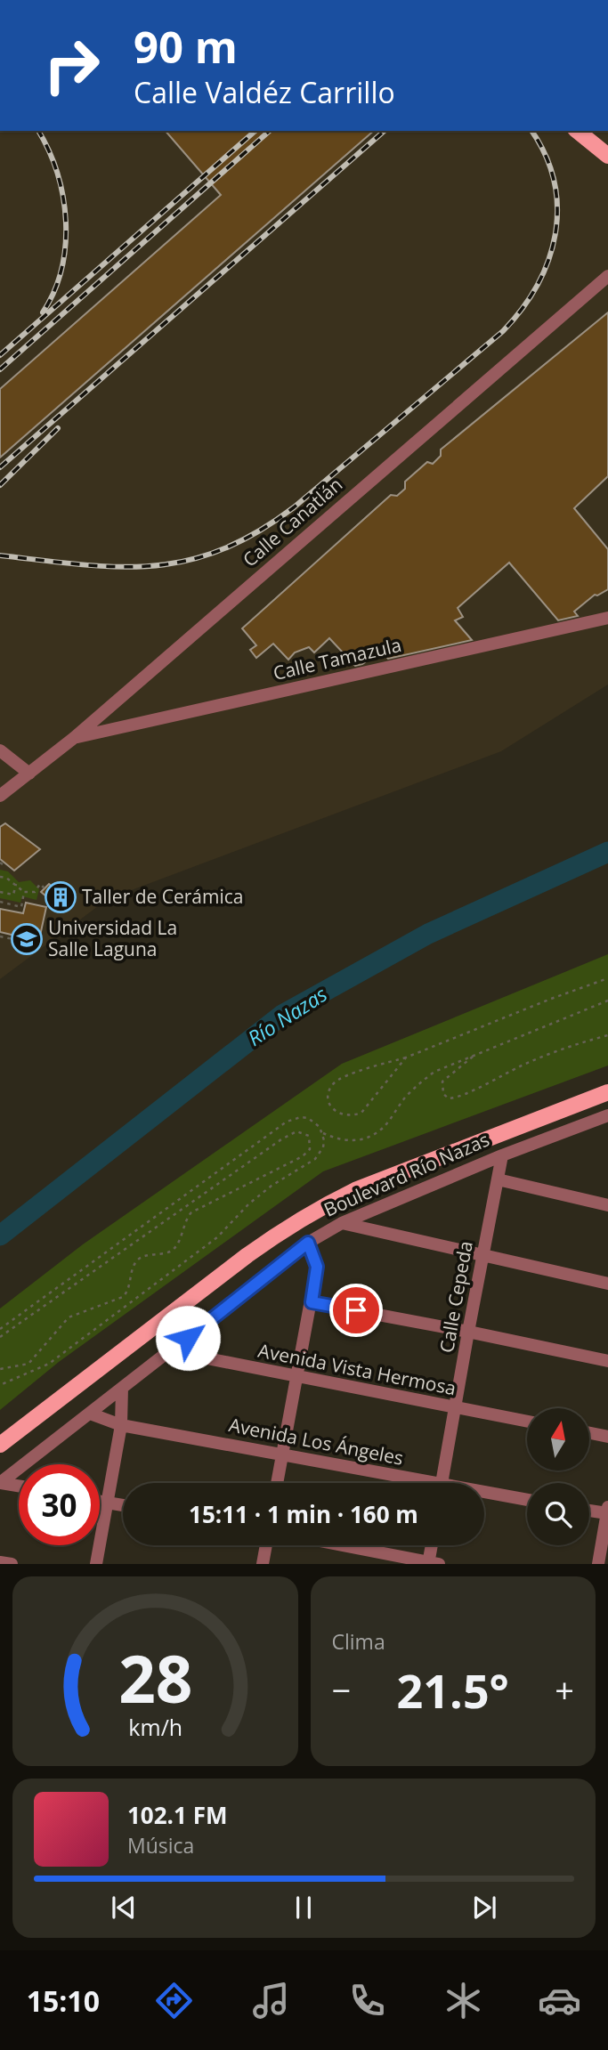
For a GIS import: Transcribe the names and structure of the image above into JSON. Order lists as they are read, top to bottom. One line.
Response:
{"streets":{"main road":["Boulevard Río Nazas"],"street":["Calle Canatlán","Calle Tamazula","Calle Cepeda","Avenida Vista Hermosa","Avenida Los Ángeles"]},"crossings":[["Calle Canatlán","Calle Tamazula"],["Boulevard Río Nazas","Calle Cepeda"],["Boulevard Río Nazas","Avenida Vista Hermosa"],["Boulevard Río Nazas","Avenida Los Ángeles"],["Calle Cepeda","Avenida Vista Hermosa"]],"water":["Río Nazas"],"places":{"building":["Taller de Cerámica"],"school or university":["Universidad La Salle Laguna"]},"north":"top","page":{"turn":["90 m","Calle Valdéz Carrillo"],"limit":"30","trip":"15:11 · 1 min · 160 m","tile":"Clima","heat":["−","21.5°","+"],"song":["102.1 FM","Música"],"tabs":"15:10","gauge":["28","km/h"]}}
